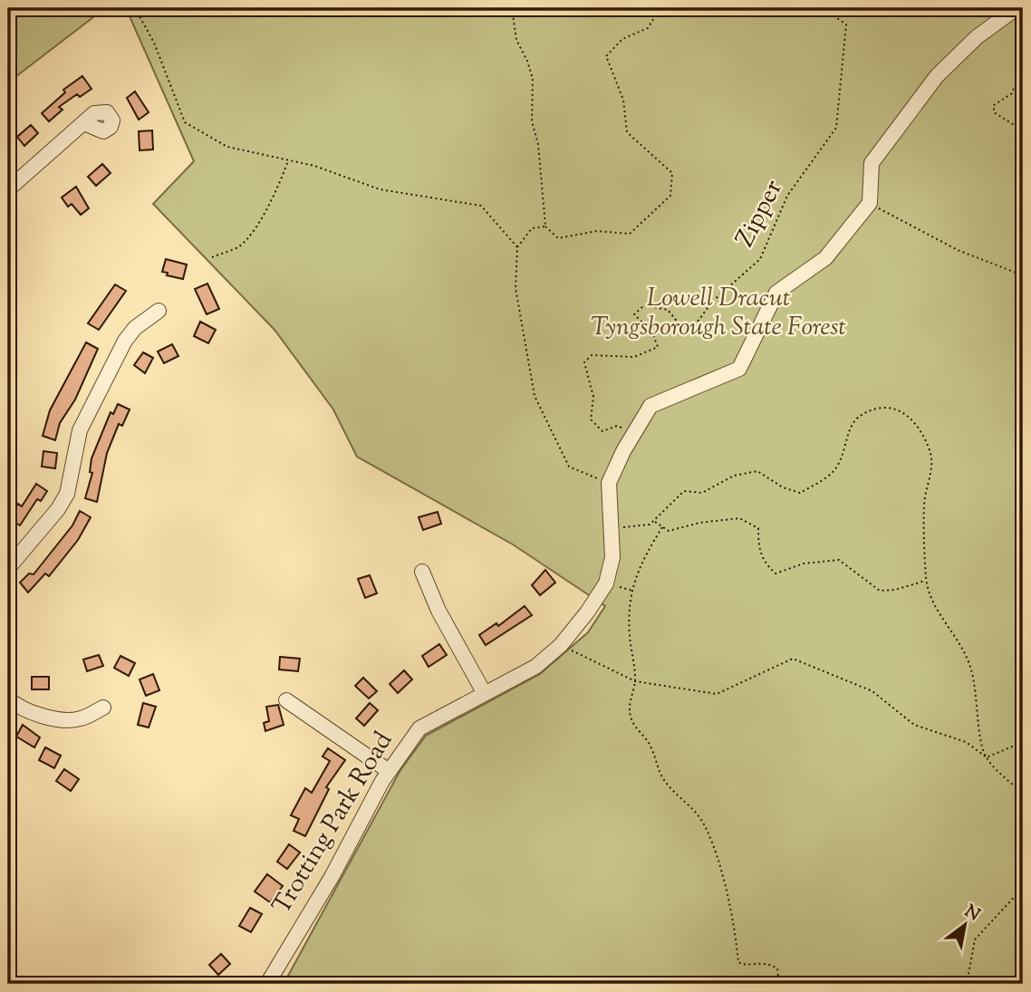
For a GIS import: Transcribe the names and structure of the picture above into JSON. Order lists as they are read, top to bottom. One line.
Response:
{"streets":{"street":["Trotting Park Road"],"path":["Zipper"]},"crossings":[["Zipper","Trotting Park Road"]],"parks":["Lowell Dracut Tyngsborough State Forest"],"north":"top right"}
